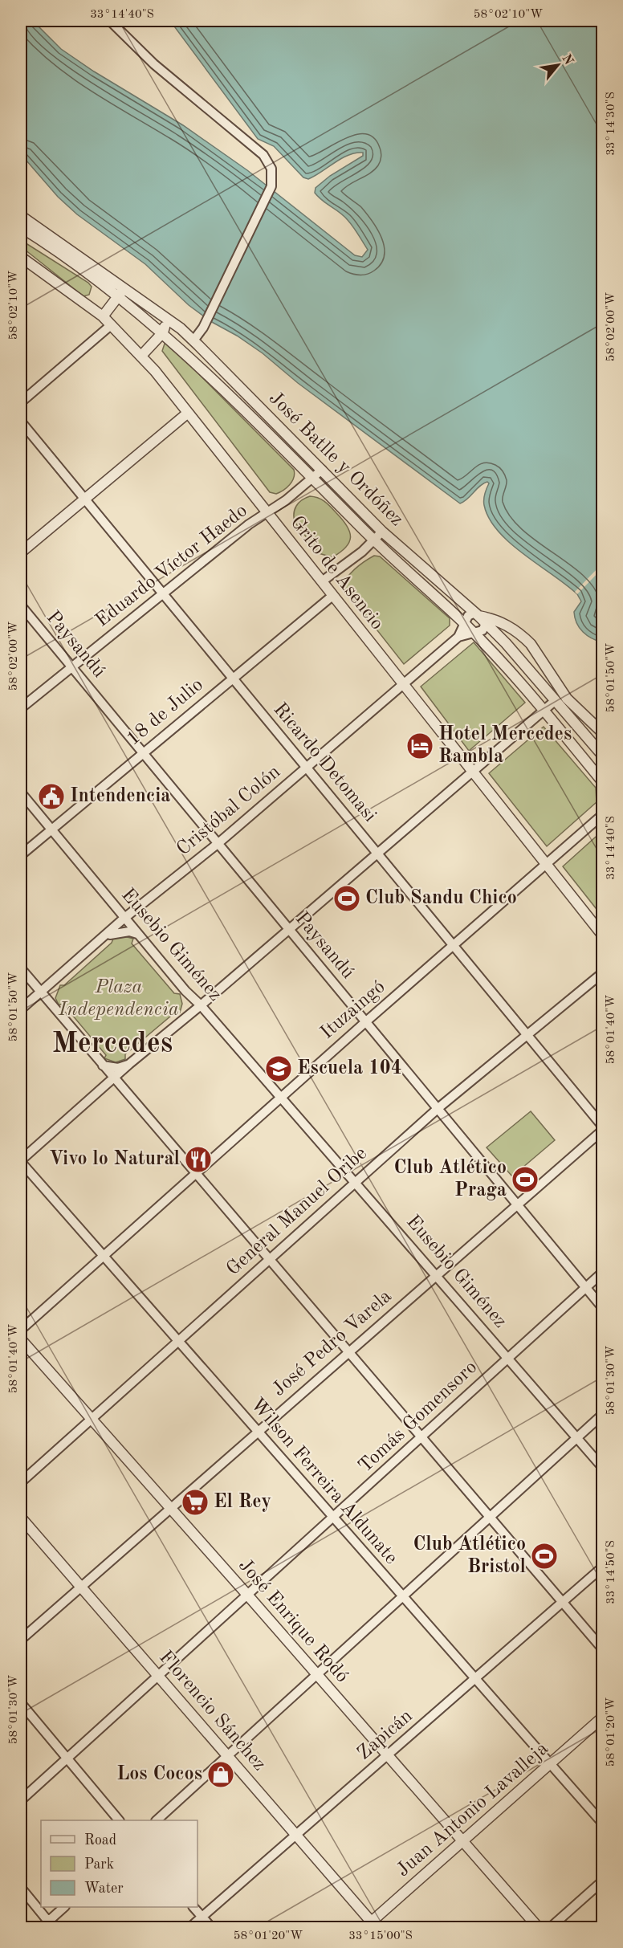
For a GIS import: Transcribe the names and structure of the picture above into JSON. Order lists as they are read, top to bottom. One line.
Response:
{"streets":{"street":["José Batlle y Ordóñez","Eduardo Víctor Haedo","Grito de Asencio","Paysandú","18 de Julio","Ricardo Detomasi","Cristóbal Colón","Eusebio Giménez","Ituzaingó","General Manuel Oribe","José Pedro Varela","Tomás Gomensoro","Wilson Ferreira Aldunate","José Enrique Rodó","Florencio Sánchez","Zapicán","Juan Antonio Lavalleja"]},"crossings":[["José Batlle y Ordóñez","Eduardo Víctor Haedo"],["Eduardo Víctor Haedo","Grito de Asencio"],["Eduardo Víctor Haedo","Paysandú"],["Eduardo Víctor Haedo","Ricardo Detomasi"],["Grito de Asencio","18 de Julio"],["Grito de Asencio","Cristóbal Colón"],["Grito de Asencio","Ituzaingó"],["Paysandú","18 de Julio"],["Paysandú","Cristóbal Colón"],["Paysandú","Ituzaingó"],["Paysandú","General Manuel Oribe"],["Paysandú","José Pedro Varela"],["Paysandú","Tomás Gomensoro"],["18 de Julio","Ricardo Detomasi"],["18 de Julio","Eusebio Giménez"],["Ricardo Detomasi","Cristóbal Colón"],["Ricardo Detomasi","Ituzaingó"],["Ricardo Detomasi","General Manuel Oribe"],["Cristóbal Colón","Eusebio Giménez"],["Eusebio Giménez","Ituzaingó"],["Eusebio Giménez","General Manuel Oribe"],["Eusebio Giménez","José Pedro Varela"],["Eusebio Giménez","Tomás Gomensoro"],["Ituzaingó","Wilson Ferreira Aldunate"],["General Manuel Oribe","Wilson Ferreira Aldunate"],["General Manuel Oribe","José Enrique Rodó"],["José Pedro Varela","Wilson Ferreira Aldunate"],["José Pedro Varela","José Enrique Rodó"],["José Pedro Varela","Florencio Sánchez"],["Tomás Gomensoro","Wilson Ferreira Aldunate"],["Tomás Gomensoro","José Enrique Rodó"],["Tomás Gomensoro","Florencio Sánchez"],["Wilson Ferreira Aldunate","Zapicán"],["Wilson Ferreira Aldunate","Juan Antonio Lavalleja"],["José Enrique Rodó","Zapicán"],["José Enrique Rodó","Juan Antonio Lavalleja"],["Florencio Sánchez","Zapicán"],["Florencio Sánchez","Juan Antonio Lavalleja"]],"districts":["Mercedes"],"parks":["Plaza Independencia"],"places":{"hotel":["Hotel Mercedes Rambla"],"public building":["Intendencia"],"sports":["Club Sandu Chico","Club Atlético Praga","Club Atlético Bristol"],"school or university":["Escuela 104"],"restaurant":["Vivo lo Natural"],"supermarket":["El Rey"],"shop":["Los Cocos"]},"legend":["Road","Park","Water"],"north":"top right","coordinates":["33°14'40\"S","58°02'10\"W","33°14'30\"S","58°02'00\"W","58°01'50\"W","58°01'40\"W","58°01'30\"W","33°14'50\"S","58°01'20\"W","33°15'00\"S"]}
